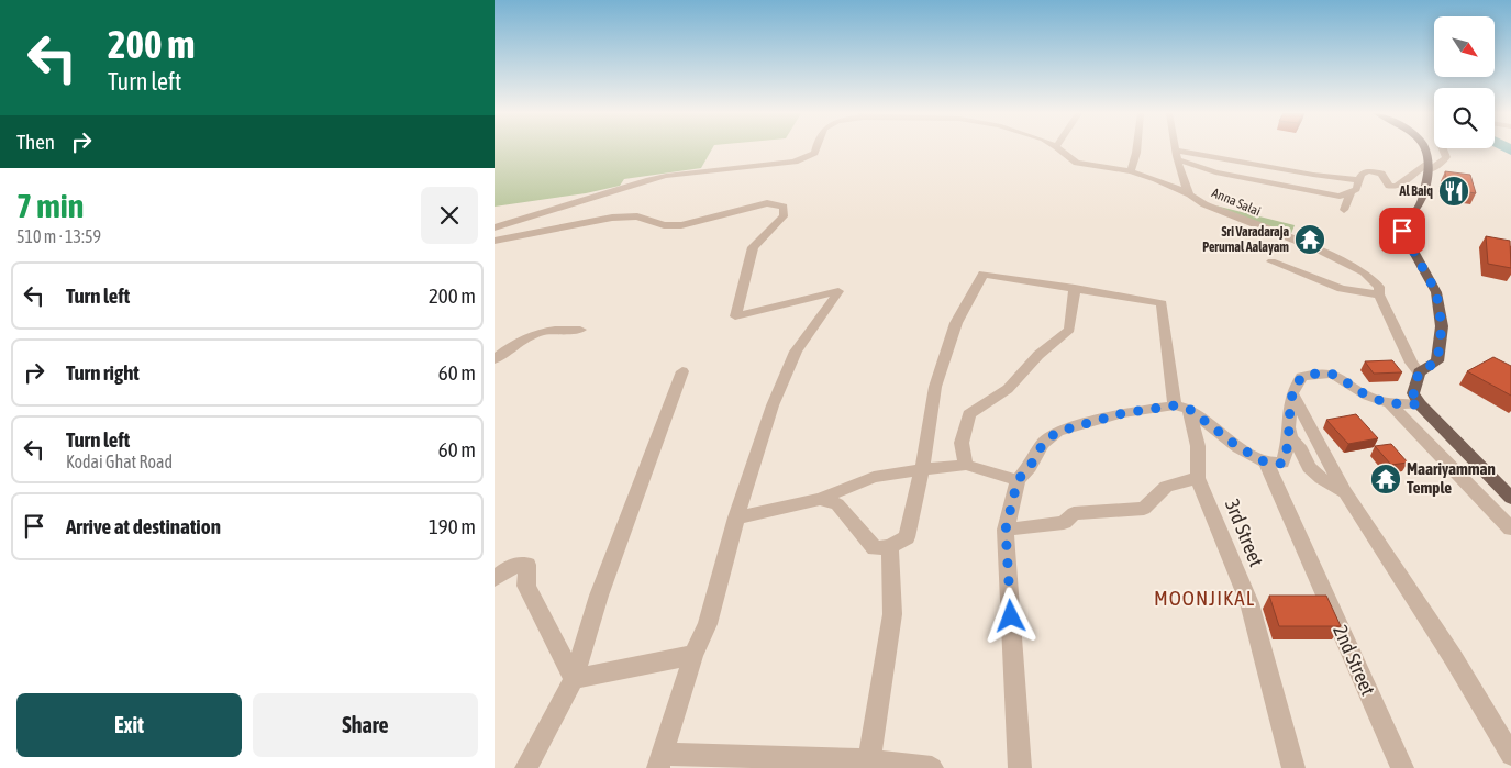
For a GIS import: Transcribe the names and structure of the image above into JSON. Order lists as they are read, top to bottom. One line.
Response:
{"streets":{"street":["Anna Salai","3rd Street","2nd Street"]},"districts":["MOONJIKAL"],"places":{"restaurant":["Al Baiq"],"temple":["Sri Varadaraja Perumal Aalayam","Maariyamman Temple"]},"north":"bottom right","page":{"turn":["200 m","Turn left"],"then":"Then","heading":["7 min","510 m · 13:59"],"list":[{"name":"Turn left","value":"200 m"},{"name":"Turn right","value":"60 m"},{"name":"Turn left","note":"Kodai Ghat Road","value":"60 m"},{"name":"Arrive at destination","value":"190 m"}],"buttons":["Exit","Share"]}}
